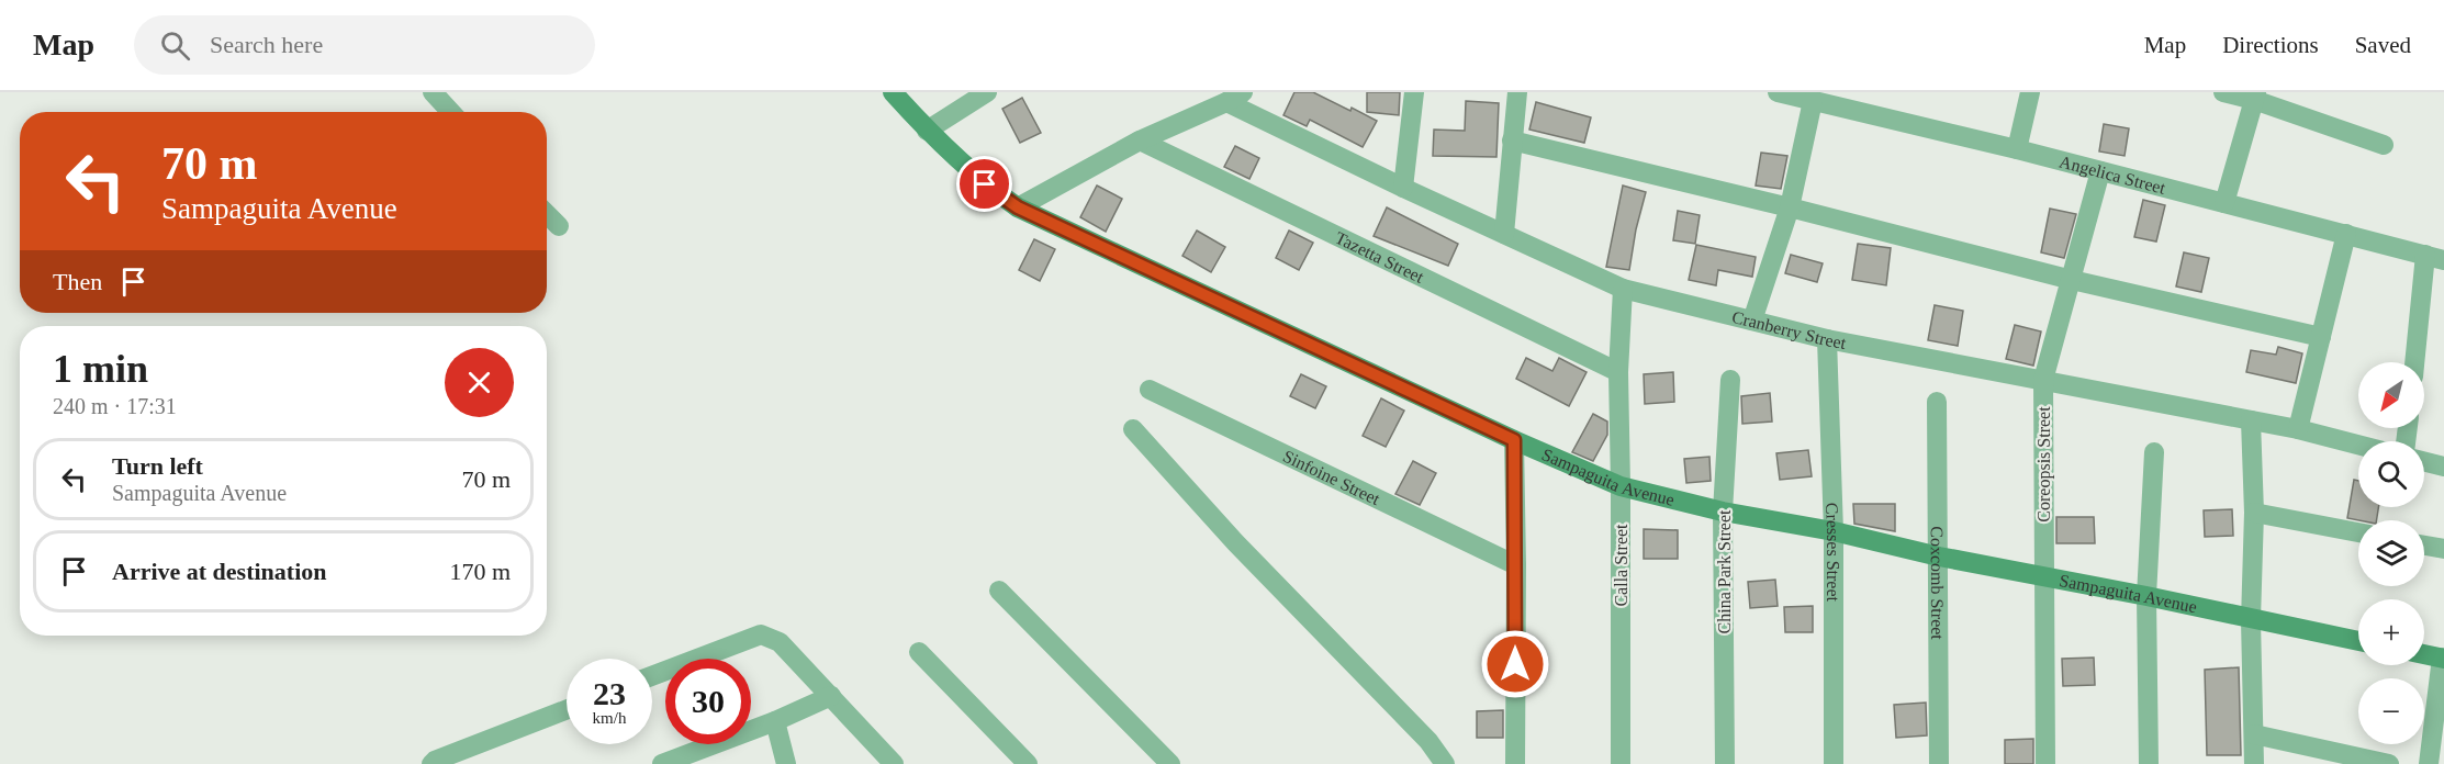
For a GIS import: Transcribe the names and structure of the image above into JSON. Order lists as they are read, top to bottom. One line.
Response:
{"streets":{"main road":["Sampaguita Avenue"],"street":["Angelica Street","Tazetta Street","Cranberry Street","Coreopsis Street","Sinfoine Street","Cresses Street","Calla Street","China Park Street","Coxcomb Street"]},"crossings":[["Angelica Street","Coreopsis Street"],["Tazetta Street","Calla Street"],["Cranberry Street","Coreopsis Street"],["Cranberry Street","Cresses Street"],["Cranberry Street","Calla Street"],["Coreopsis Street","Sampaguita Avenue"],["Sampaguita Avenue","Cresses Street"],["Sampaguita Avenue","Calla Street"],["Sampaguita Avenue","China Park Street"],["Sampaguita Avenue","Coxcomb Street"]],"north":"bottom left","page":{"header":"Map","search":"Search here","nav":["Map","Directions","Saved"],"turn":["70 m","Sampaguita Avenue"],"then":"Then","heading":["1 min","240 m · 17:31"],"map_buttons":["+","−"],"list":[{"name":"Turn left","note":"Sampaguita Avenue","value":"70 m"},{"name":"Arrive at destination","value":"170 m"}],"speed":"23 km/h","limit":"30"}}
